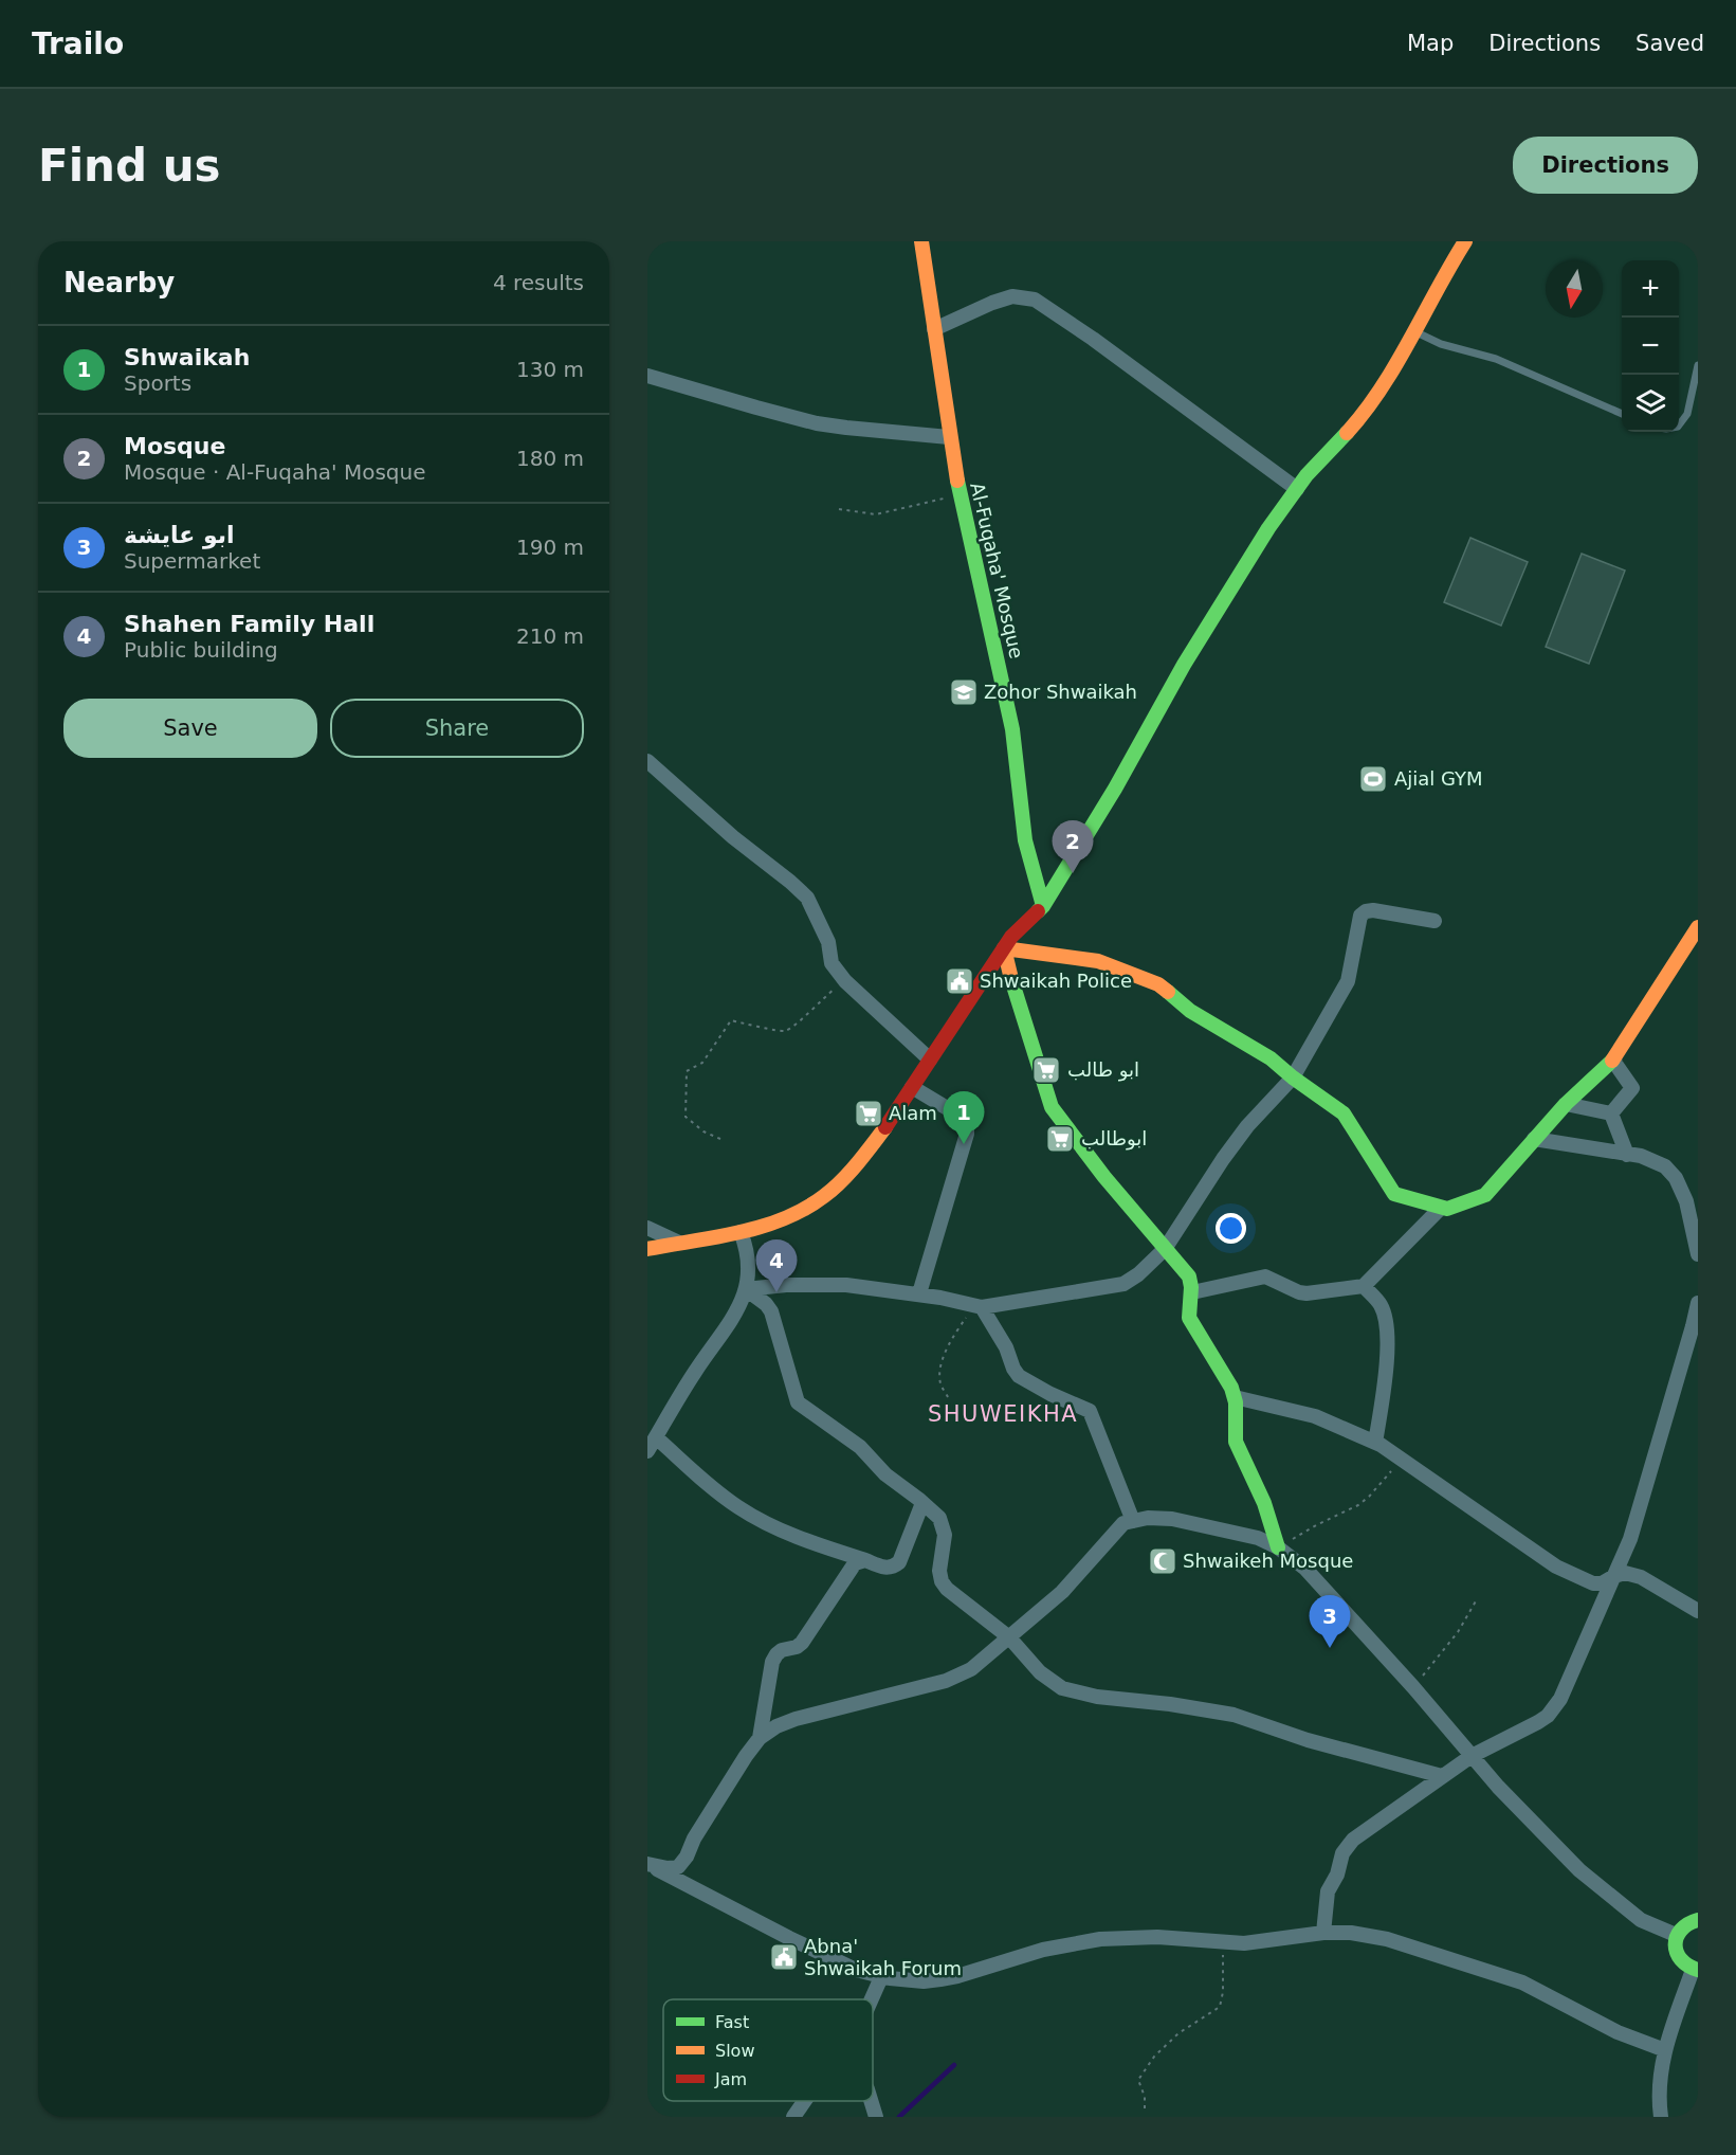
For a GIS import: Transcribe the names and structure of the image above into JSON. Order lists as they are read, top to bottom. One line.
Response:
{"streets":{"street":["Al-Fuqaha' Mosque"]},"districts":["SHUWEIKHA"],"places":{"school or university":["Zohor Shwaikah"],"sports":["Ajial GYM"],"public building":["Shwaikah Police","Abna' Shwaikah Forum"],"supermarket":["ابو طالب","Alam","ابوطالب"],"mosque":["Shwaikeh Mosque"]},"legend":["Fast","Slow","Jam"],"north":"bottom","page":{"header":"Trailo","nav":["Map","Directions","Saved"],"buttons":["Directions",["Save","Share"]],"title":"Find us","heading":["Nearby","4 results"],"map_buttons":["+","−"],"list":[{"mark":"1","name":"Shwaikah","note":"Sports","value":"130 m"},{"mark":"2","name":"Mosque","note":"Mosque · Al-Fuqaha' Mosque","value":"180 m"},{"mark":"3","name":"ابو عايشة","note":"Supermarket","value":"190 m"},{"mark":"4","name":"Shahen Family Hall","note":"Public building","value":"210 m"}],"pins":["2","1","4","3"]}}
